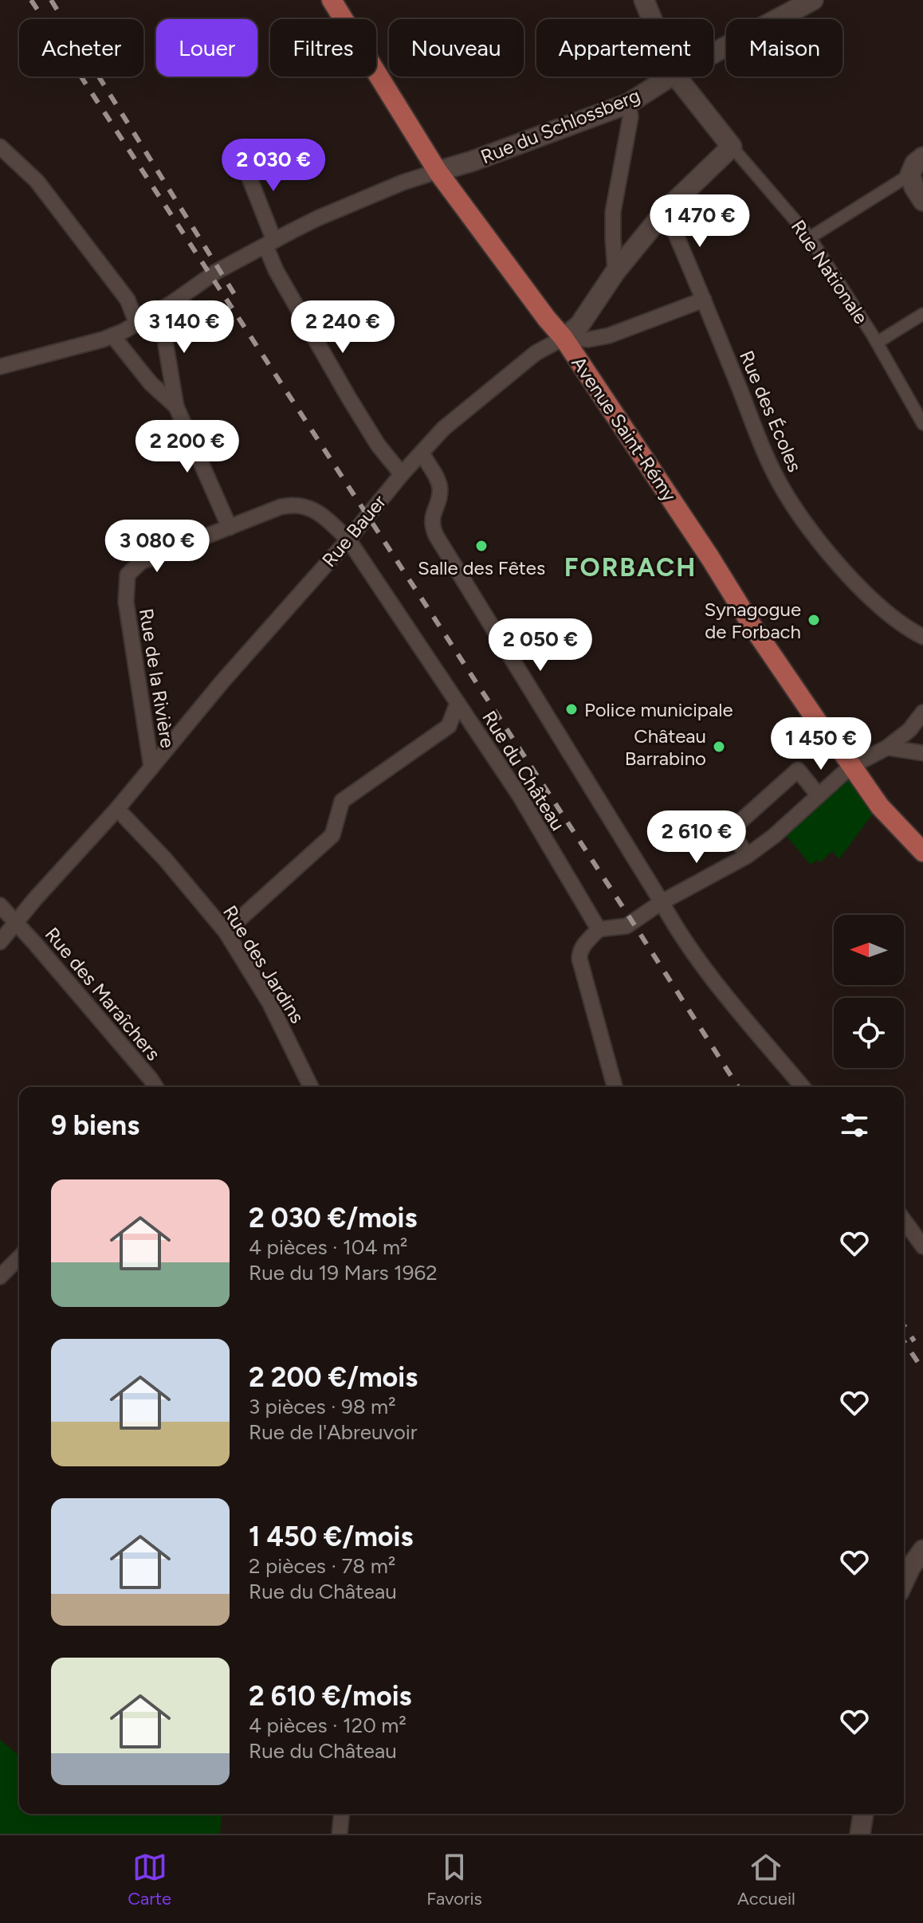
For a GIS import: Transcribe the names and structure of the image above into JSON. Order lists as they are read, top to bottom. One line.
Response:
{"streets":{"main road":["Rue du Schlossberg","Rue Nationale","Avenue Saint-Rémy","Rue Bauer"],"street":["Rue des Écoles","Rue de la Rivière","Rue du Château","Rue des Jardins","Rue des Maraîchers"]},"crossings":[["Rue du Schlossberg","Avenue Saint-Rémy"],["Rue Nationale","Rue Bauer"],["Rue des Écoles","Rue Bauer"],["Avenue Saint-Rémy","Rue Bauer"],["Rue Bauer","Rue de la Rivière"],["Rue Bauer","Rue du Château"],["Rue Bauer","Rue des Jardins"],["Rue Bauer","Rue des Maraîchers"],["Rue de la Rivière","Rue du Château"]],"districts":["FORBACH"],"places":["Salle des Fêtes","Synagogue de Forbach","Police municipale","Château Barrabino"],"north":"left","page":{"chip":["Acheter","Louer","Filtres","Nouveau","Appartement","Maison"],"price":["2 030 €","1 470 €","3 140 €","2 240 €","2 200 €","3 080 €","2 050 €","1 450 €","2 610 €"],"heading":"9 biens","list":[{"name":"2 030 €/mois","note":"4 pièces · 104 m² · Rue du 19 Mars 1962"},{"name":"2 200 €/mois","note":"3 pièces · 98 m² · Rue de l'Abreuvoir"},{"name":"1 450 €/mois","note":"2 pièces · 78 m² · Rue du Château"},{"name":"2 610 €/mois","note":"4 pièces · 120 m² · Rue du Château"}],"tabs":["Carte","Favoris","Accueil"]}}
